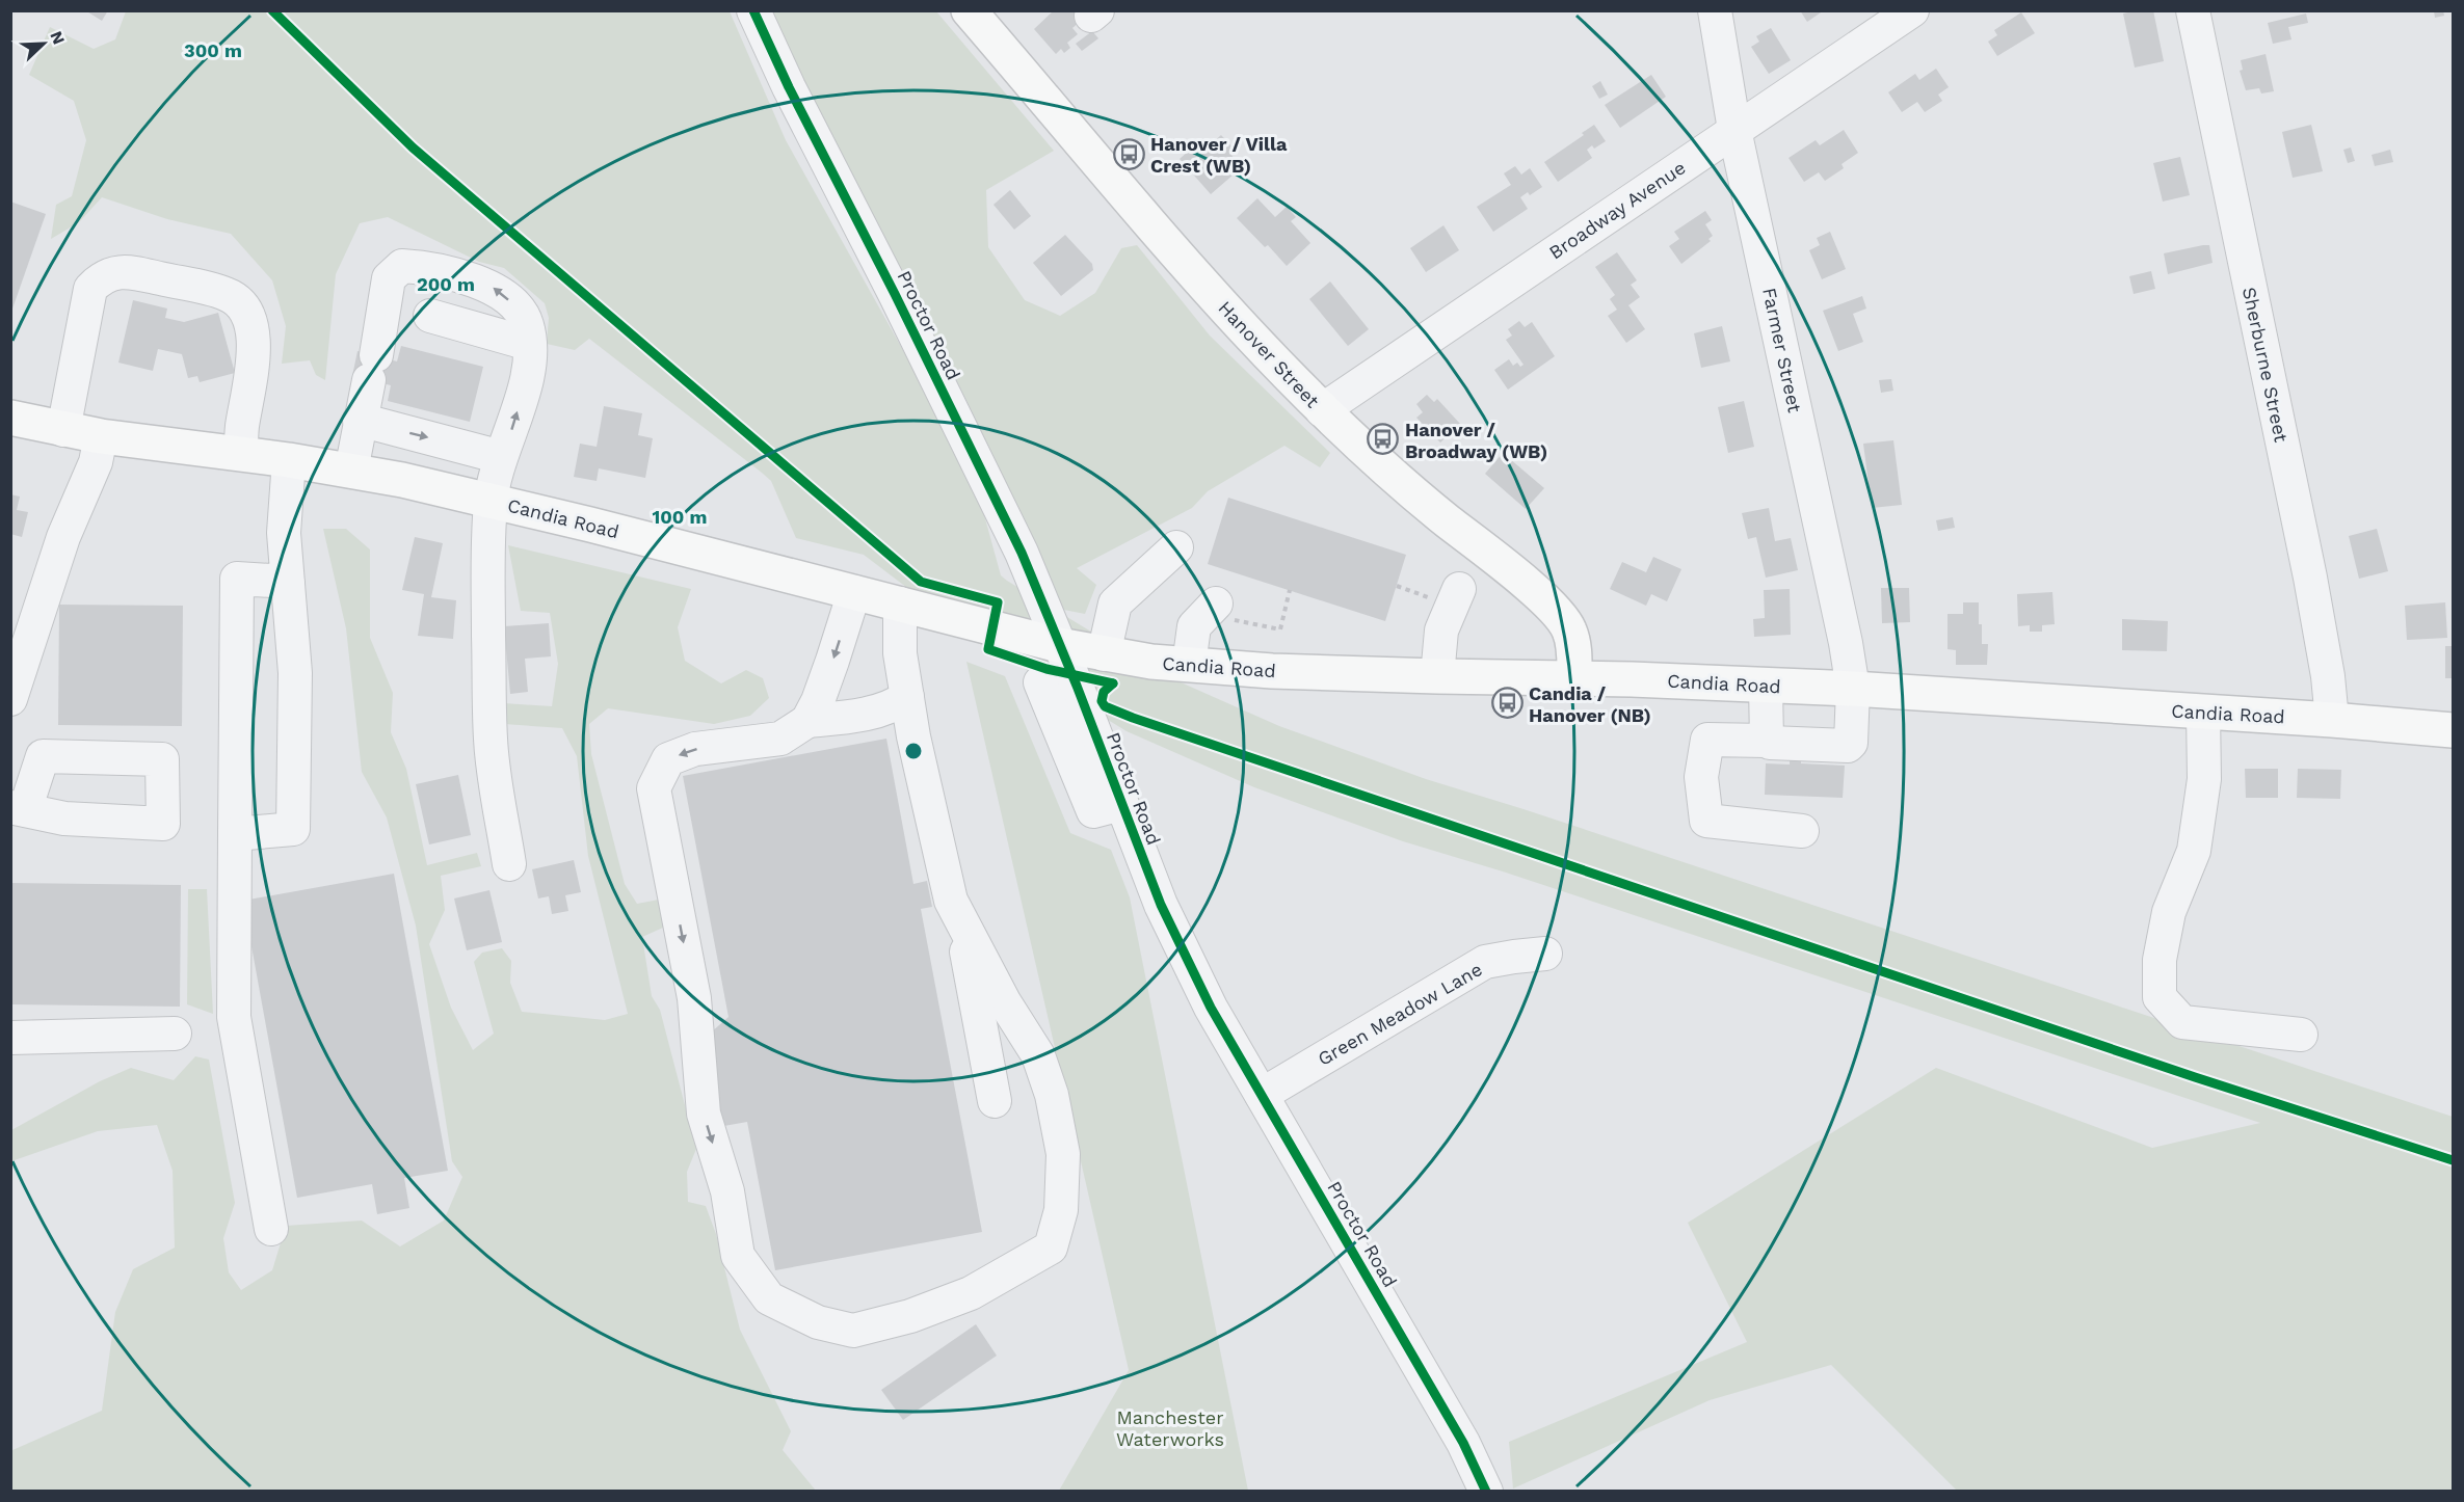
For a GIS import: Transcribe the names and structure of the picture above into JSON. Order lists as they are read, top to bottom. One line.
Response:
{"streets":{"main road":["Hanover Street","Candia Road"],"street":["Broadway Avenue","Proctor Road","Farmer Street","Sherburne Street","Green Meadow Lane"]},"crossings":[["Broadway Avenue","Farmer Street"],["Broadway Avenue","Hanover Street"],["Proctor Road","Candia Road"],["Proctor Road","Green Meadow Lane"],["Farmer Street","Candia Road"],["Hanover Street","Candia Road"],["Sherburne Street","Candia Road"]],"parks":["Manchester Waterworks"],"places":{"bus stop":["Hanover / Villa Crest (WB)","Hanover / Broadway (WB)","Candia / Hanover (NB)"]},"north":"top right","rings":["300 m","200 m","100 m"]}
